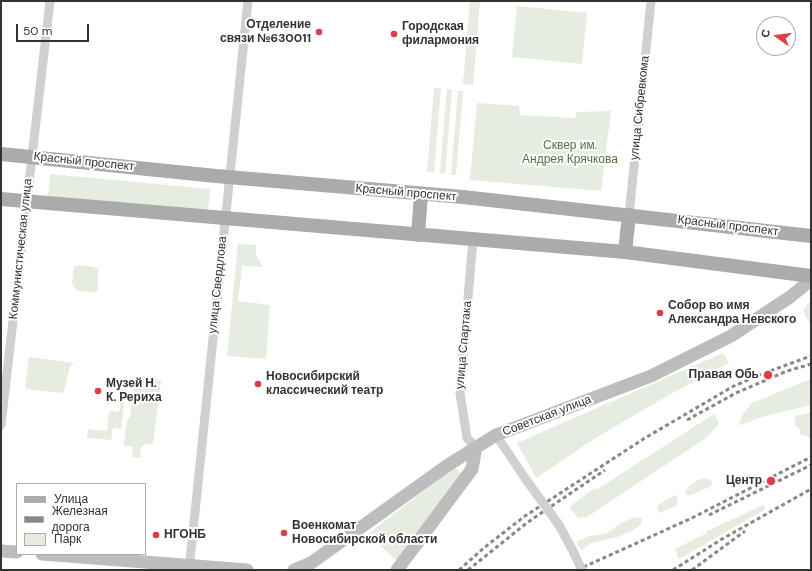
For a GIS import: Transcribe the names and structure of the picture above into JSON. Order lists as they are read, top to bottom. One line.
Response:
{"streets":{"main road":["Красный проспект"],"street":["улица Сибревкома","Коммунистическая улица","улица Свердлова","улица Спартака","Советская улица"]},"crossings":[["улица Сибревкома","Красный проспект"],["Красный проспект","Коммунистическая улица"],["Красный проспект","улица Свердлова"],["улица Спартака","Советская улица"]],"parks":["Сквер им. Андрея Крячкова"],"places":["Отделение связи №630011","Городская филармония","Собор во имя Александра Невского","Правая Обь","Новосибирский классический театр","Музей Н. К. Рериха","Центр","Военкомат Новосибирской области","НГОНБ"],"legend":["Улица","Железная дорога","Парк"],"scale_bar":"50 m","north":"left"}
